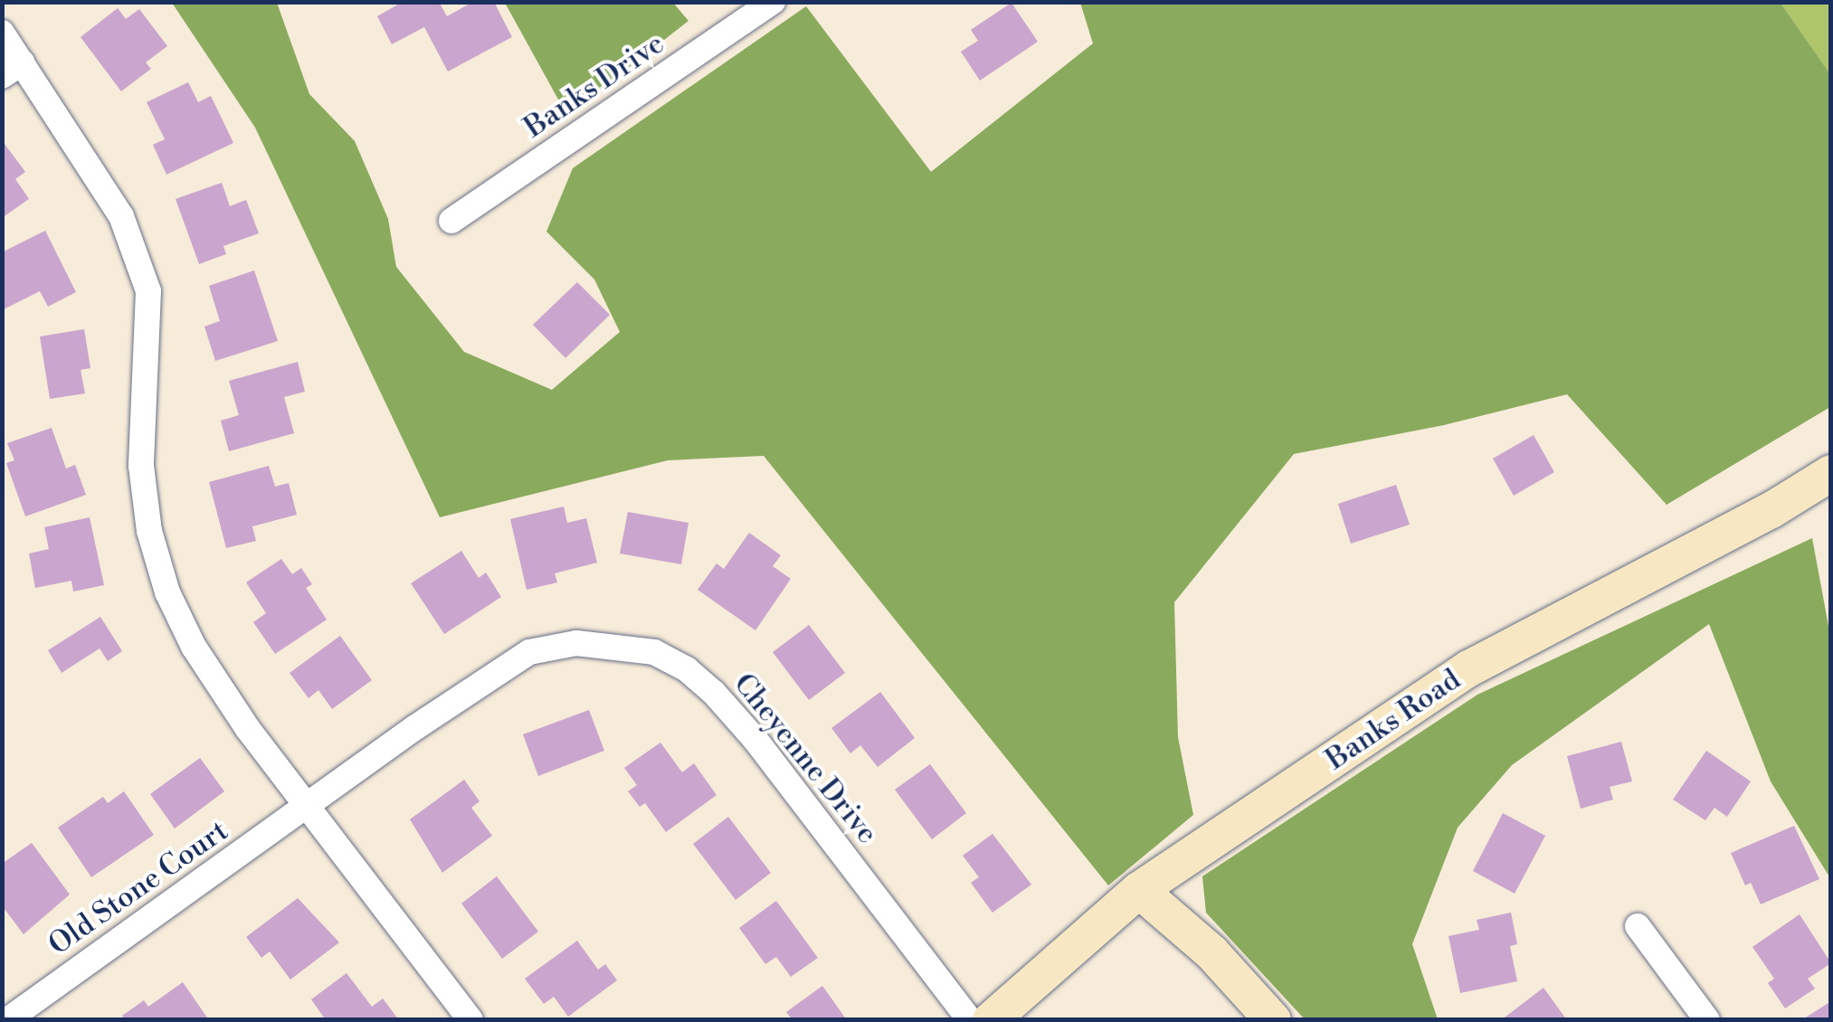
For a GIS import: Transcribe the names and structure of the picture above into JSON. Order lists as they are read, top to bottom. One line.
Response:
{"streets":{"street":["Banks Drive","Banks Road","Cheyenne Drive","Old Stone Court"]},"crossings":[["Cheyenne Drive","Old Stone Court"]]}
